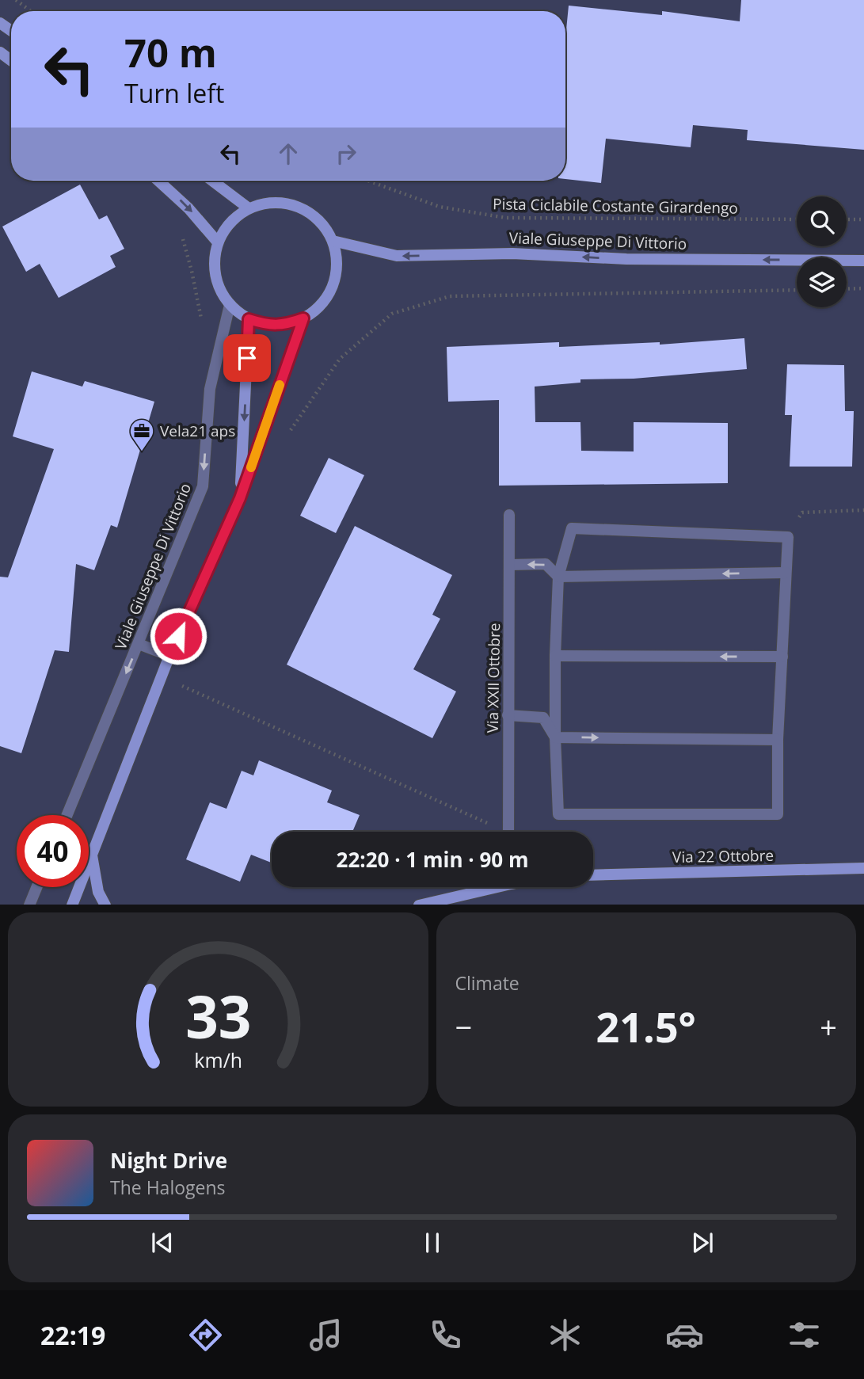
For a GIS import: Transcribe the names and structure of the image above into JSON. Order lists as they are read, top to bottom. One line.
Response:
{"streets":{"street":["Viale Giuseppe Di Vittorio","Via XXII Ottobre","Via 22 Ottobre"],"path":["Pista Ciclabile Costante Girardengo"]},"places":{"office":["Vela21 aps"]},"page":{"turn":["70 m","Turn left"],"limit":"40","trip":"22:20 · 1 min · 90 m","tile":"Climate","heat":["−","21.5°","+"],"song":["Night Drive","The Halogens"],"tabs":"22:19","gauge":["33","km/h"]}}
